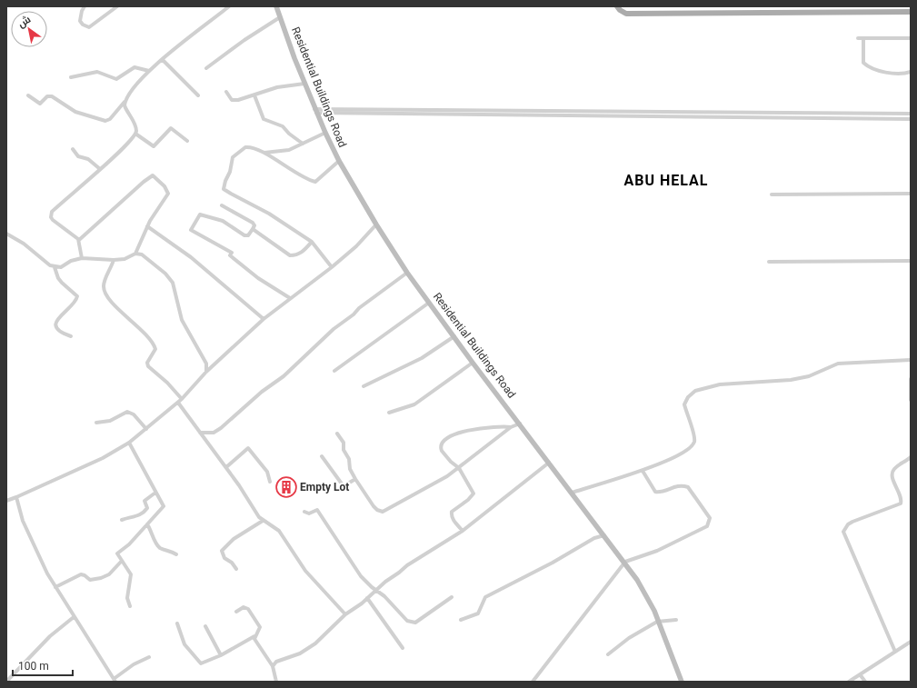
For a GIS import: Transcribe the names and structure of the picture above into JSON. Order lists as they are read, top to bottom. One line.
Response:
{"streets":{"main road":["Residential Buildings Road"]},"districts":["ABU HELAL"],"places":{"building":["Empty Lot"]},"scale_bar":"100 m","north":"top left"}
